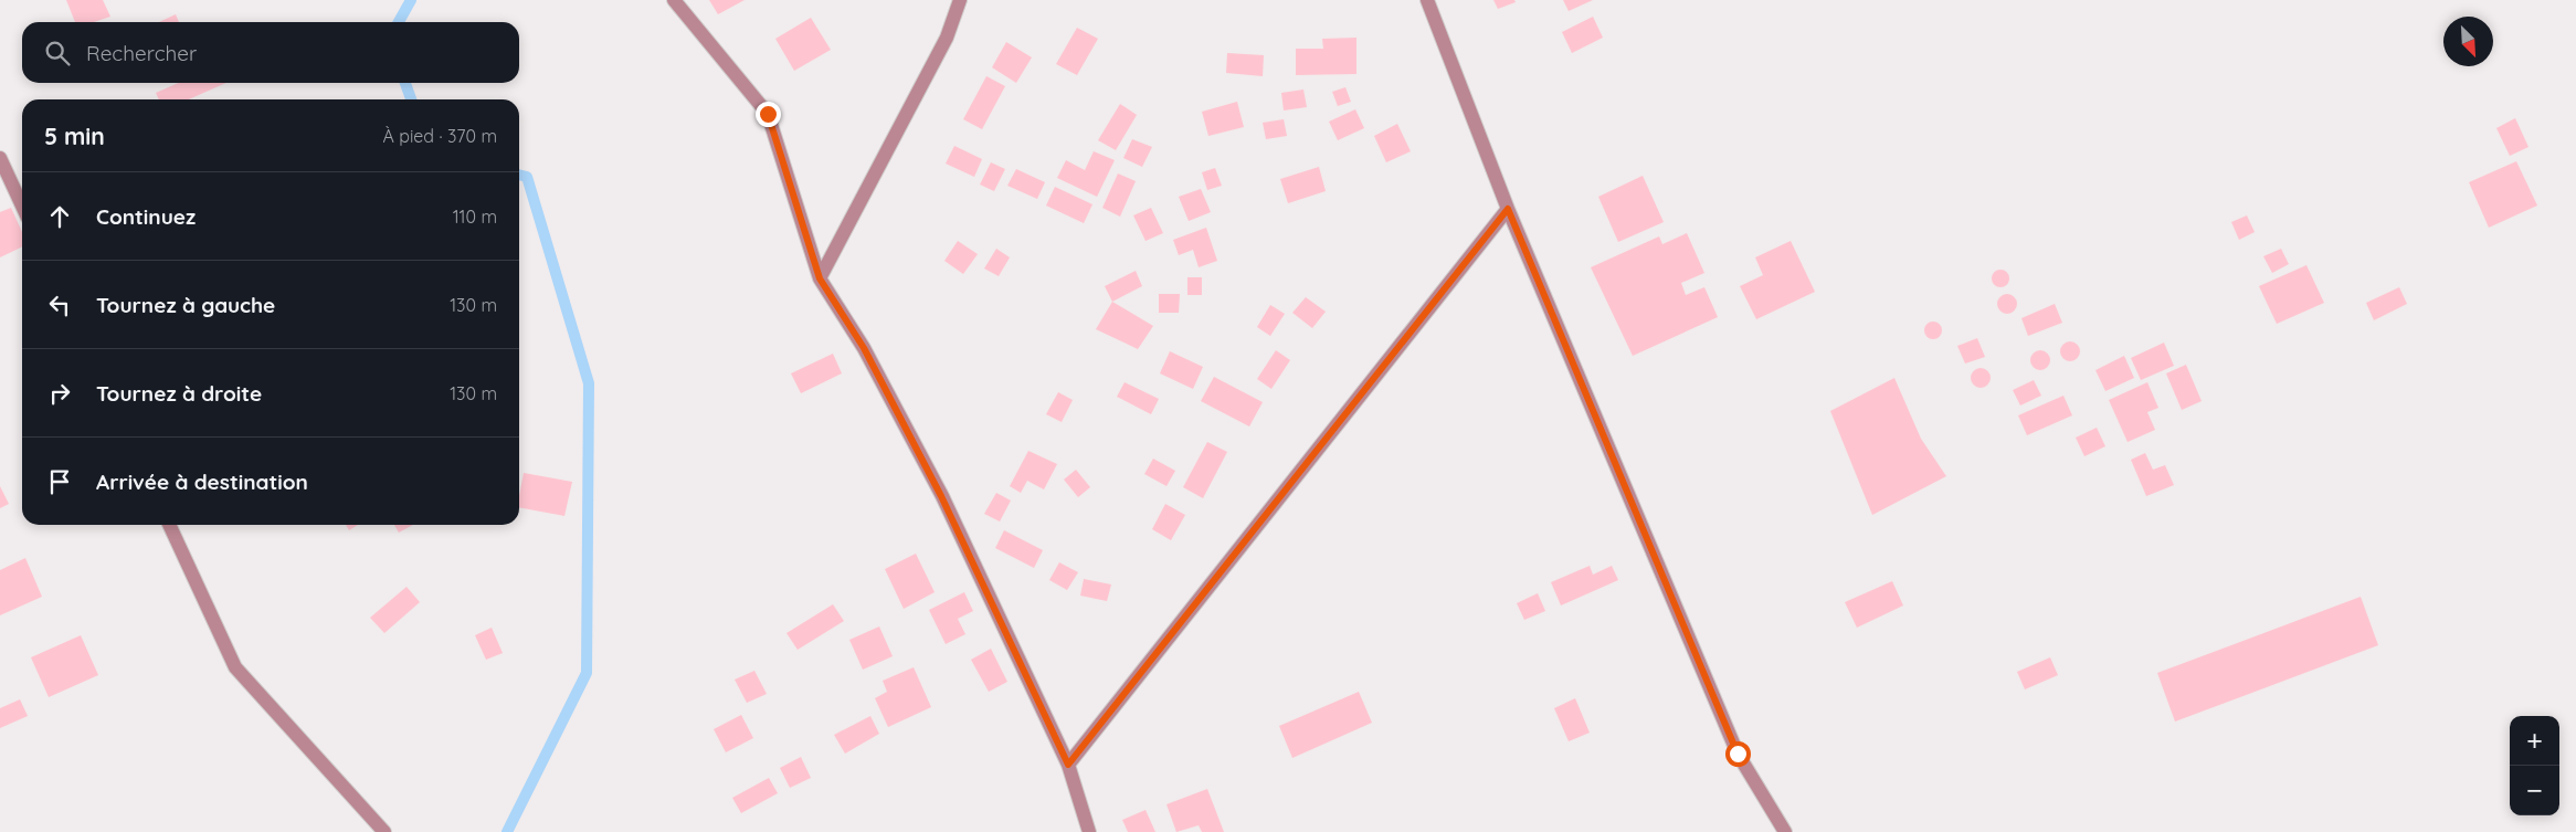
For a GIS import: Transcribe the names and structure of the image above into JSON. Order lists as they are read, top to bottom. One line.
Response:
{"north":"bottom right","page":{"search":"Rechercher","heading":["5 min","À pied · 370 m"],"list":[["Continuez","110 m"],["Tournez à gauche","130 m"],["Tournez à droite","130 m"],"Arrivée à destination"],"map_buttons":["+","−"]}}
